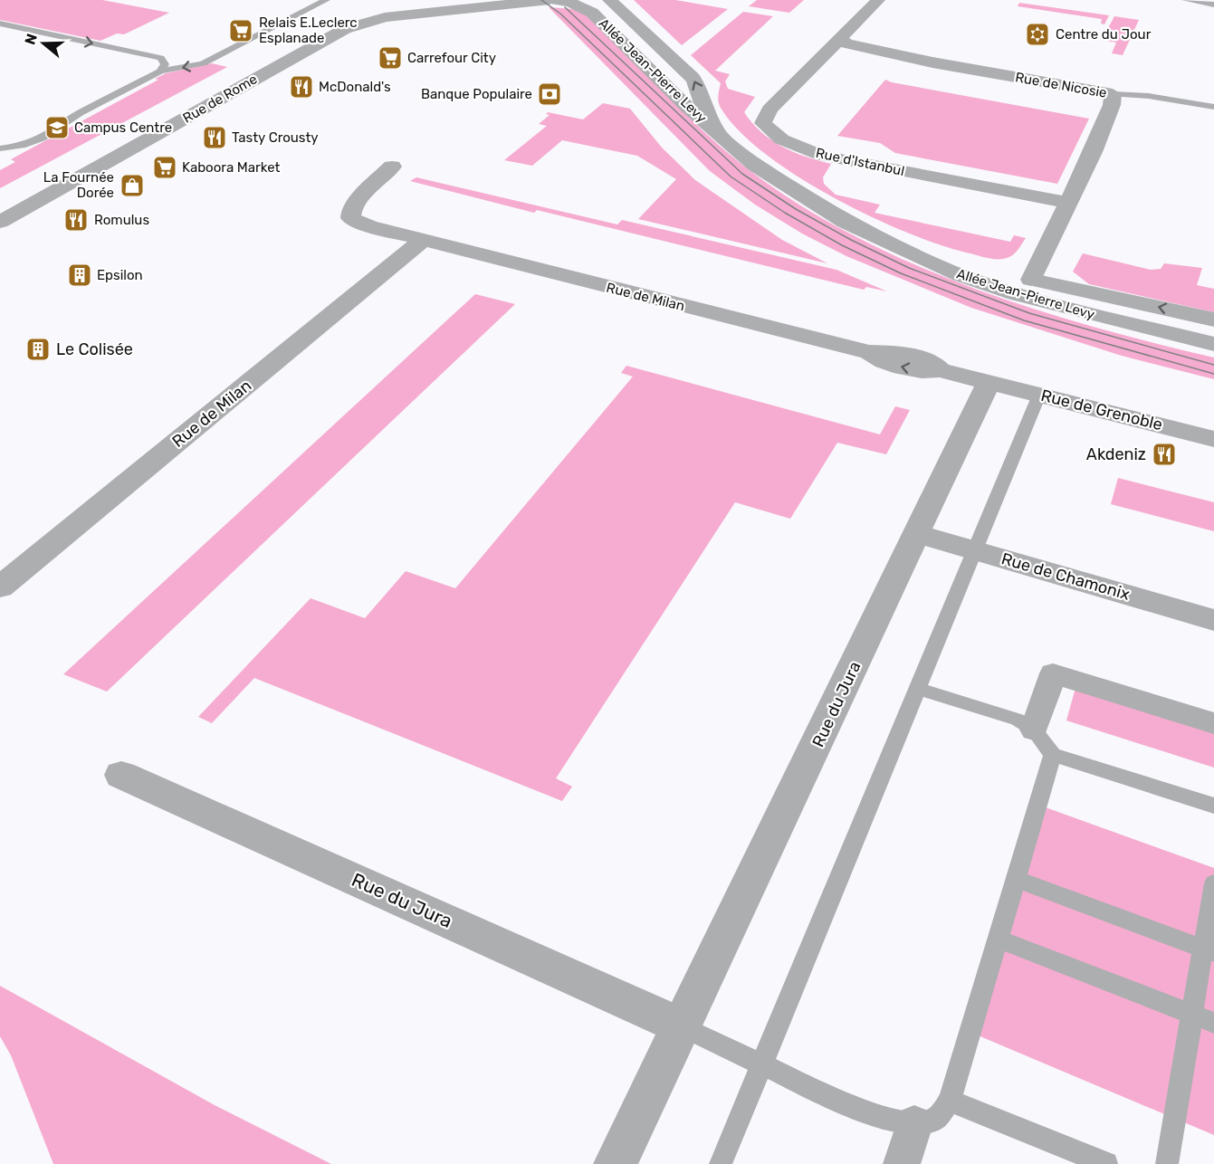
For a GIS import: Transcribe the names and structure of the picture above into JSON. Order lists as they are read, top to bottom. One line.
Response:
{"streets":{"street":["Allée Jean-Pierre Levy","Rue de Nicosie","Rue de Rome","Rue d'Istanbul","Rue de Milan","Rue de Grenoble","Rue de Chamonix","Rue du Jura"]},"crossings":[["Allée Jean-Pierre Levy","Rue de Nicosie"],["Rue de Nicosie","Rue d'Istanbul"],["Rue de Milan","Rue de Grenoble"],["Rue de Milan","Rue du Jura"],["Rue de Grenoble","Rue du Jura"],["Rue de Chamonix","Rue du Jura"]],"places":{"supermarket":["Relais E.Leclerc Esplanade","Carrefour City","Kaboora Market"],"synagogue":["Centre du Jour"],"restaurant":["McDonald's","Tasty Crousty","Romulus","Akdeniz"],"bank":["Banque Populaire"],"school or university":["Campus Centre"],"shop":["La Fournée Dorée"],"building":["Epsilon","Le Colisée"]},"north":"left"}
